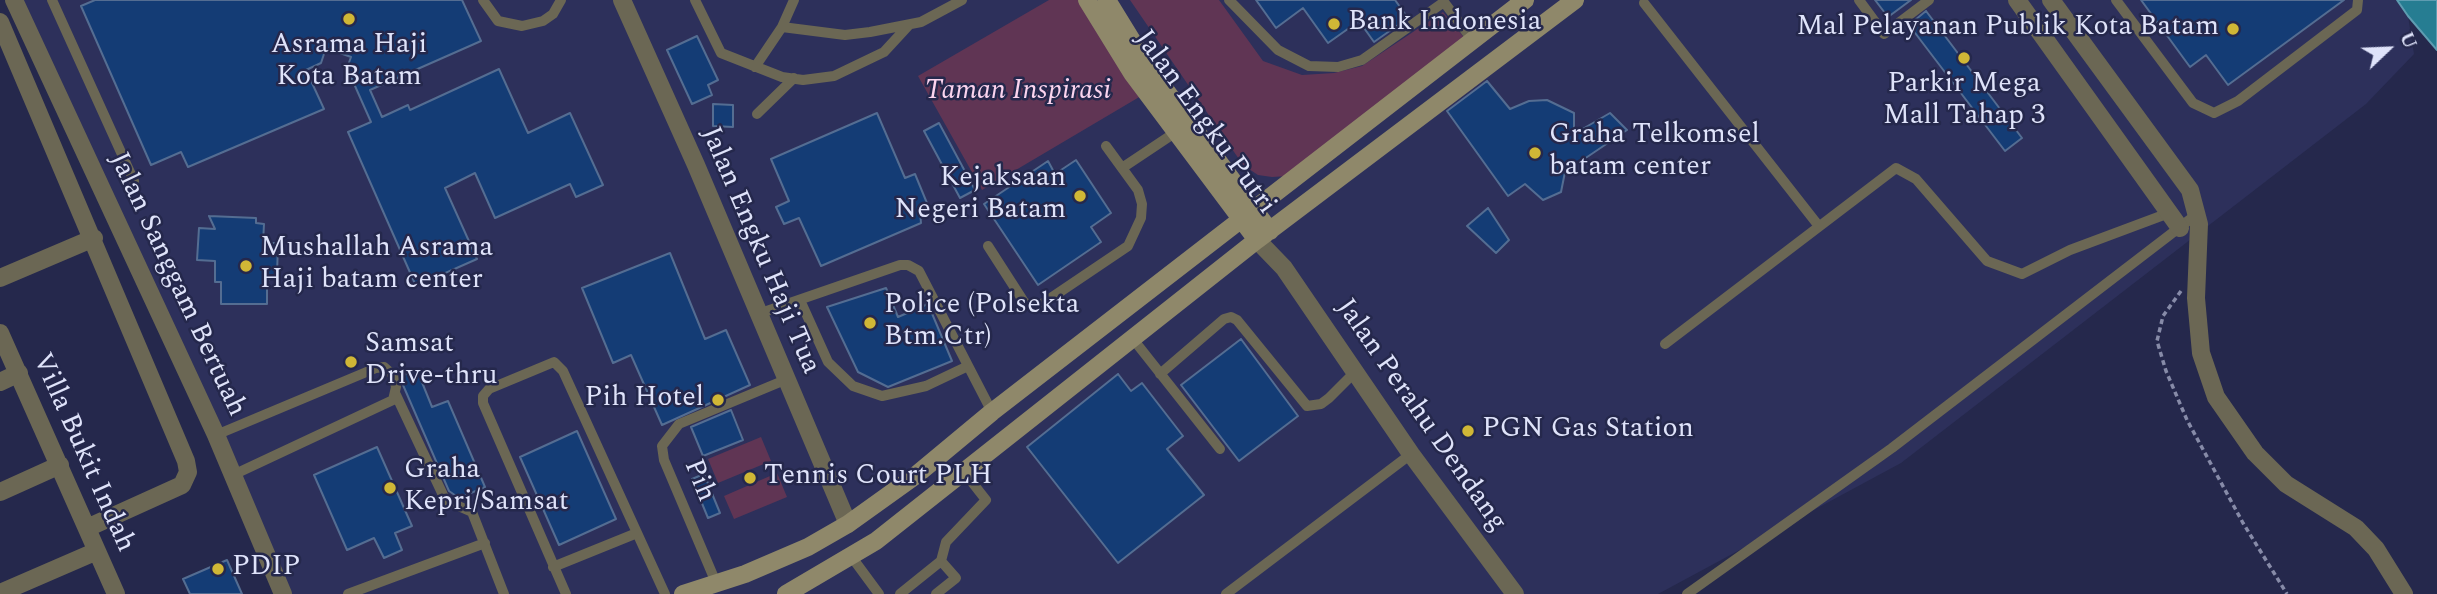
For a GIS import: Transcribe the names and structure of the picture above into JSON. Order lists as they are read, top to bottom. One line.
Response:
{"streets":{"main road":["Jalan Engku Putri"],"street":["Jalan Engku Haji Tua","Jalan Sanggam Bertuah","Jalan Perahu Dendang","Villa Bukit Indah"],"lane":["Pih"]},"crossings":[["Jalan Engku Putri","Jalan Perahu Dendang"],["Jalan Engku Haji Tua","Pih"]],"parks":["Taman Inspirasi"],"places":["Asrama Haji Kota Batam","Bank Indonesia","Mal Pelayanan Publik Kota Batam","Parkir Mega Mall Tahap 3","Graha Telkomsel batam center","Kejaksaan Negeri Batam","Mushallah Asrama Haji batam center","Police (Polsekta Btm.Ctr)","Samsat Drive-thru","Pih Hotel","PGN Gas Station","Tennis Court PLH","Graha Kepri/Samsat","PDIP"],"north":"top right"}
